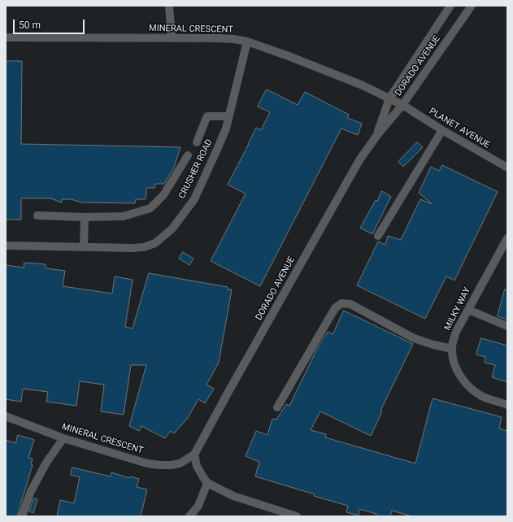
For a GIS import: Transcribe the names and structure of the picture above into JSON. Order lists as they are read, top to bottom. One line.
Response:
{"streets":{"street":["MINERAL CRESCENT","DORADO AVENUE","PLANET AVENUE","CRUSHER ROAD","MILKY WAY"]},"crossings":[["MINERAL CRESCENT","DORADO AVENUE"],["MINERAL CRESCENT","PLANET AVENUE"],["MINERAL CRESCENT","CRUSHER ROAD"],["DORADO AVENUE","PLANET AVENUE"]],"scale_bar":"50 m"}
